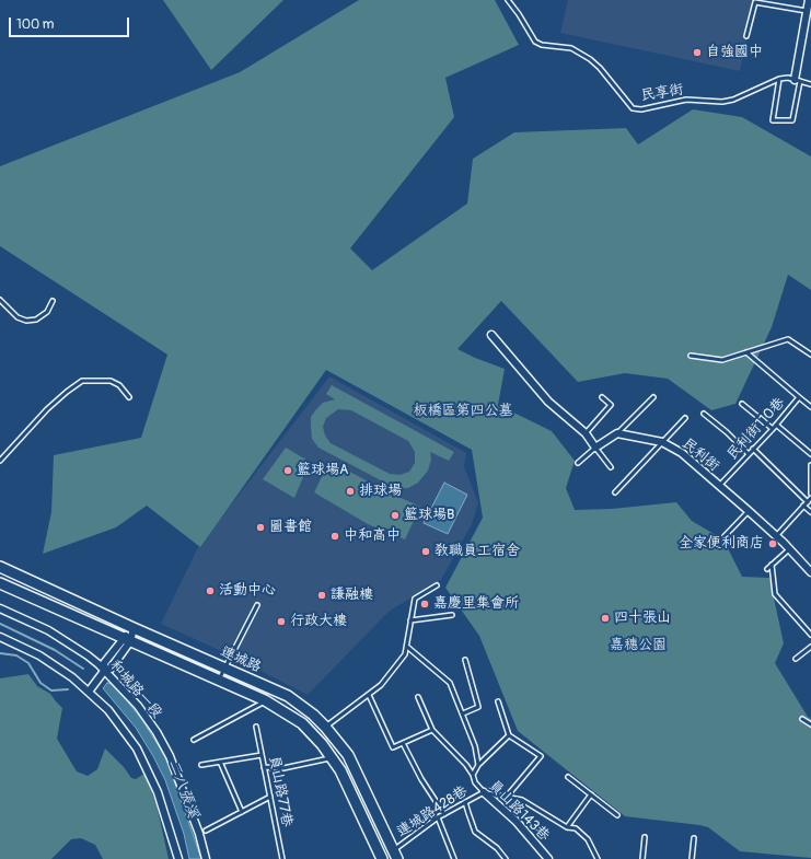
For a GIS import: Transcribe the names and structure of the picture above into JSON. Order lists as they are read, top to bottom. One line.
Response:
{"streets":{"main road":["連城路"],"street":["民利街","和城路一段","員山路143巷"],"lane":["民享街","民利街110巷","員山路77巷","連城路428巷"]},"crossings":[["民利街110巷","民利街"],["連城路","連城路428巷"],["員山路143巷","連城路428巷"]],"water":["二八張溪"],"parks":["板橋區第四公墓","嘉穗公園"],"places":["自強國中","籃球場A","排球場","籃球場B","圖書館","中和高中","全家便利商店","教職員工宿舍","活動中心","謙融樓","嘉慶里集會所","四十張山","行政大樓"],"scale_bar":"100 m"}
